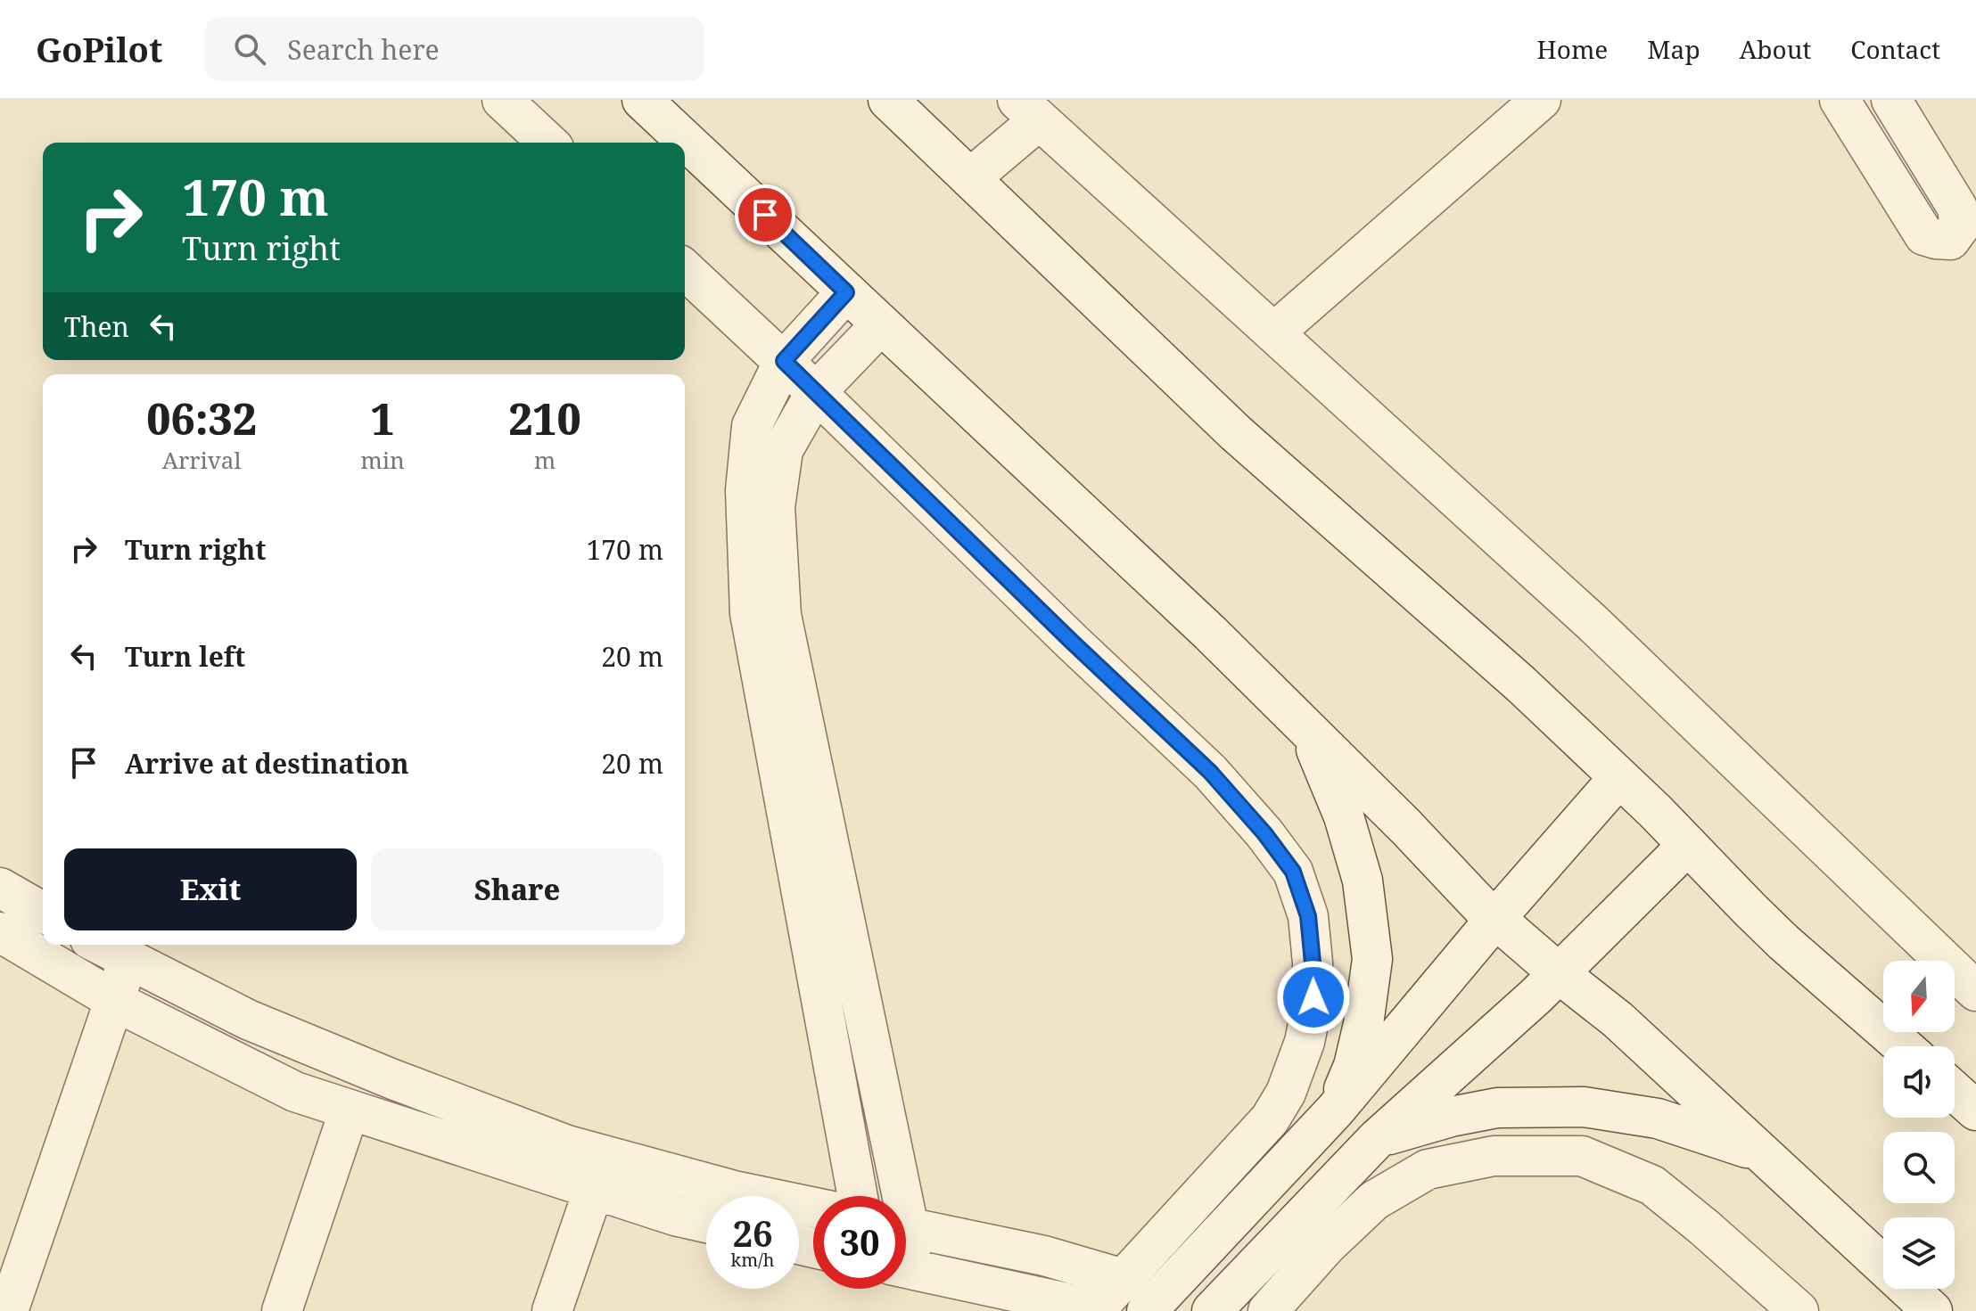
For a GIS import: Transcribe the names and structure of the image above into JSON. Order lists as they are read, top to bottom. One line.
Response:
{"north":"bottom","page":{"header":"GoPilot","search":"Search here","nav":["Home","Map","About","Contact"],"turn":["170 m","Turn right"],"then":"Then","eta":["06:32","Arrival","1","min","210","m"],"list":[{"name":"Turn right","value":"170 m"},{"name":"Turn left","value":"20 m"},{"name":"Arrive at destination","value":"20 m"}],"buttons":["Exit","Share"],"speed":"26 km/h","limit":"30"}}
